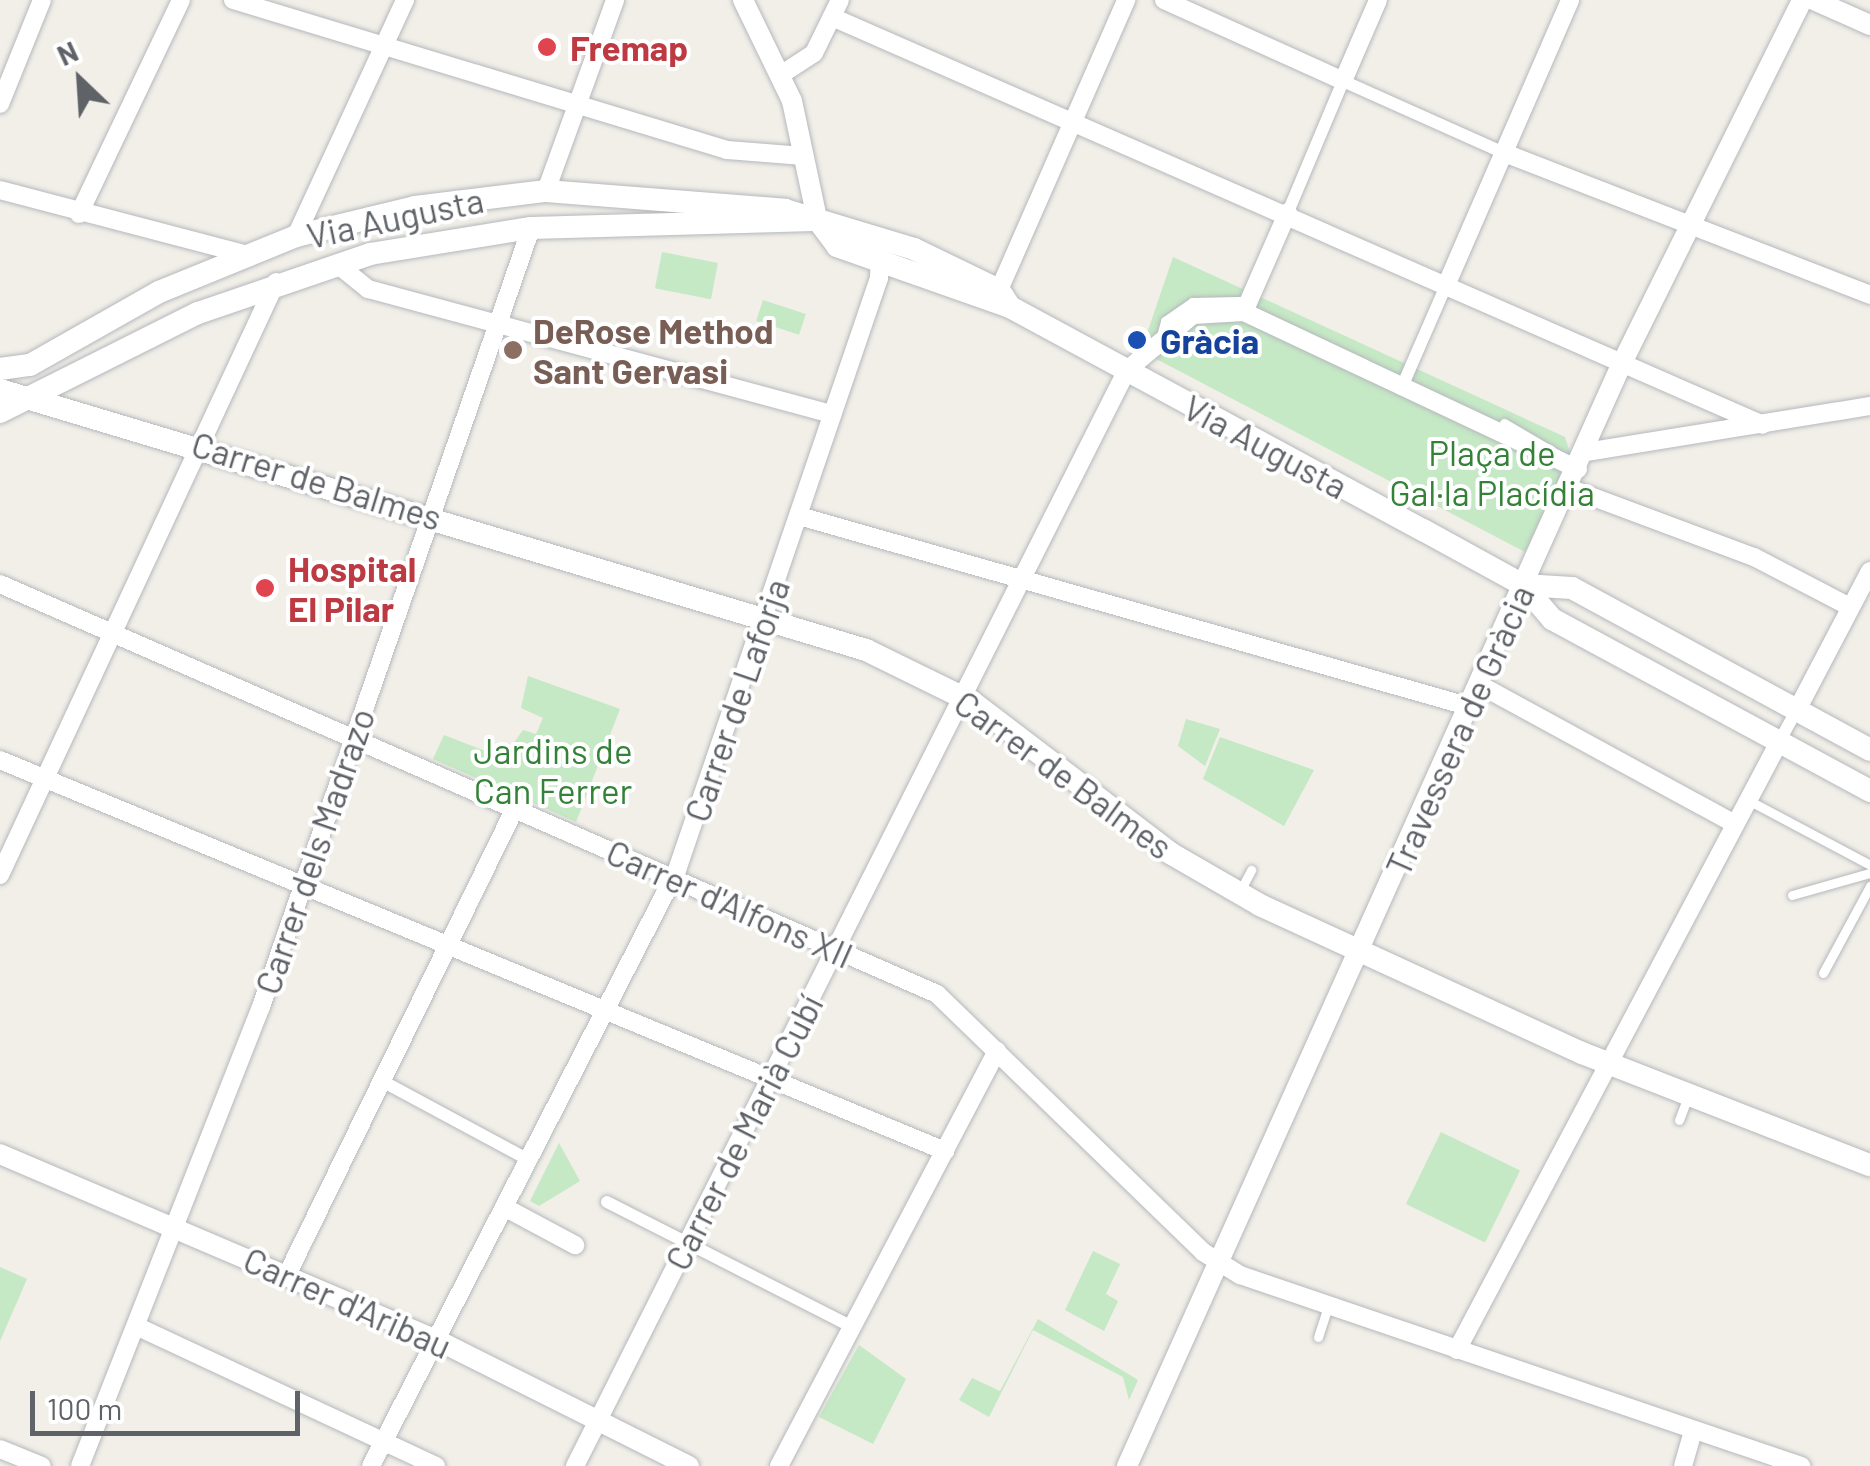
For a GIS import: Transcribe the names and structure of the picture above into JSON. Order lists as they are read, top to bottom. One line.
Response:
{"streets":{"main road":["Via Augusta","Carrer de Balmes"],"street":["Carrer de Laforja","Travessera de Gràcia","Carrer dels Madrazo","Carrer d'Alfons XII","Carrer de Marià Cubí","Carrer d'Aribau"]},"crossings":[["Via Augusta","Carrer de Balmes"],["Via Augusta","Carrer de Laforja"],["Via Augusta","Travessera de Gràcia"],["Via Augusta","Carrer dels Madrazo"],["Via Augusta","Carrer de Marià Cubí"],["Carrer de Balmes","Carrer de Laforja"],["Carrer de Balmes","Travessera de Gràcia"],["Carrer de Balmes","Carrer dels Madrazo"],["Carrer de Balmes","Carrer de Marià Cubí"],["Carrer de Laforja","Carrer d'Alfons XII"],["Carrer de Laforja","Carrer d'Aribau"],["Travessera de Gràcia","Carrer d'Alfons XII"],["Carrer dels Madrazo","Carrer d'Alfons XII"],["Carrer dels Madrazo","Carrer d'Aribau"],["Carrer d'Alfons XII","Carrer de Marià Cubí"],["Carrer de Marià Cubí","Carrer d'Aribau"]],"parks":["Plaça de Gal·la Placídia","Jardins de Can Ferrer"],"places":["Fremap","Gràcia","DeRose Method Sant Gervasi","Hospital El Pilar"],"scale_bar":"100 m","north":"top left"}
